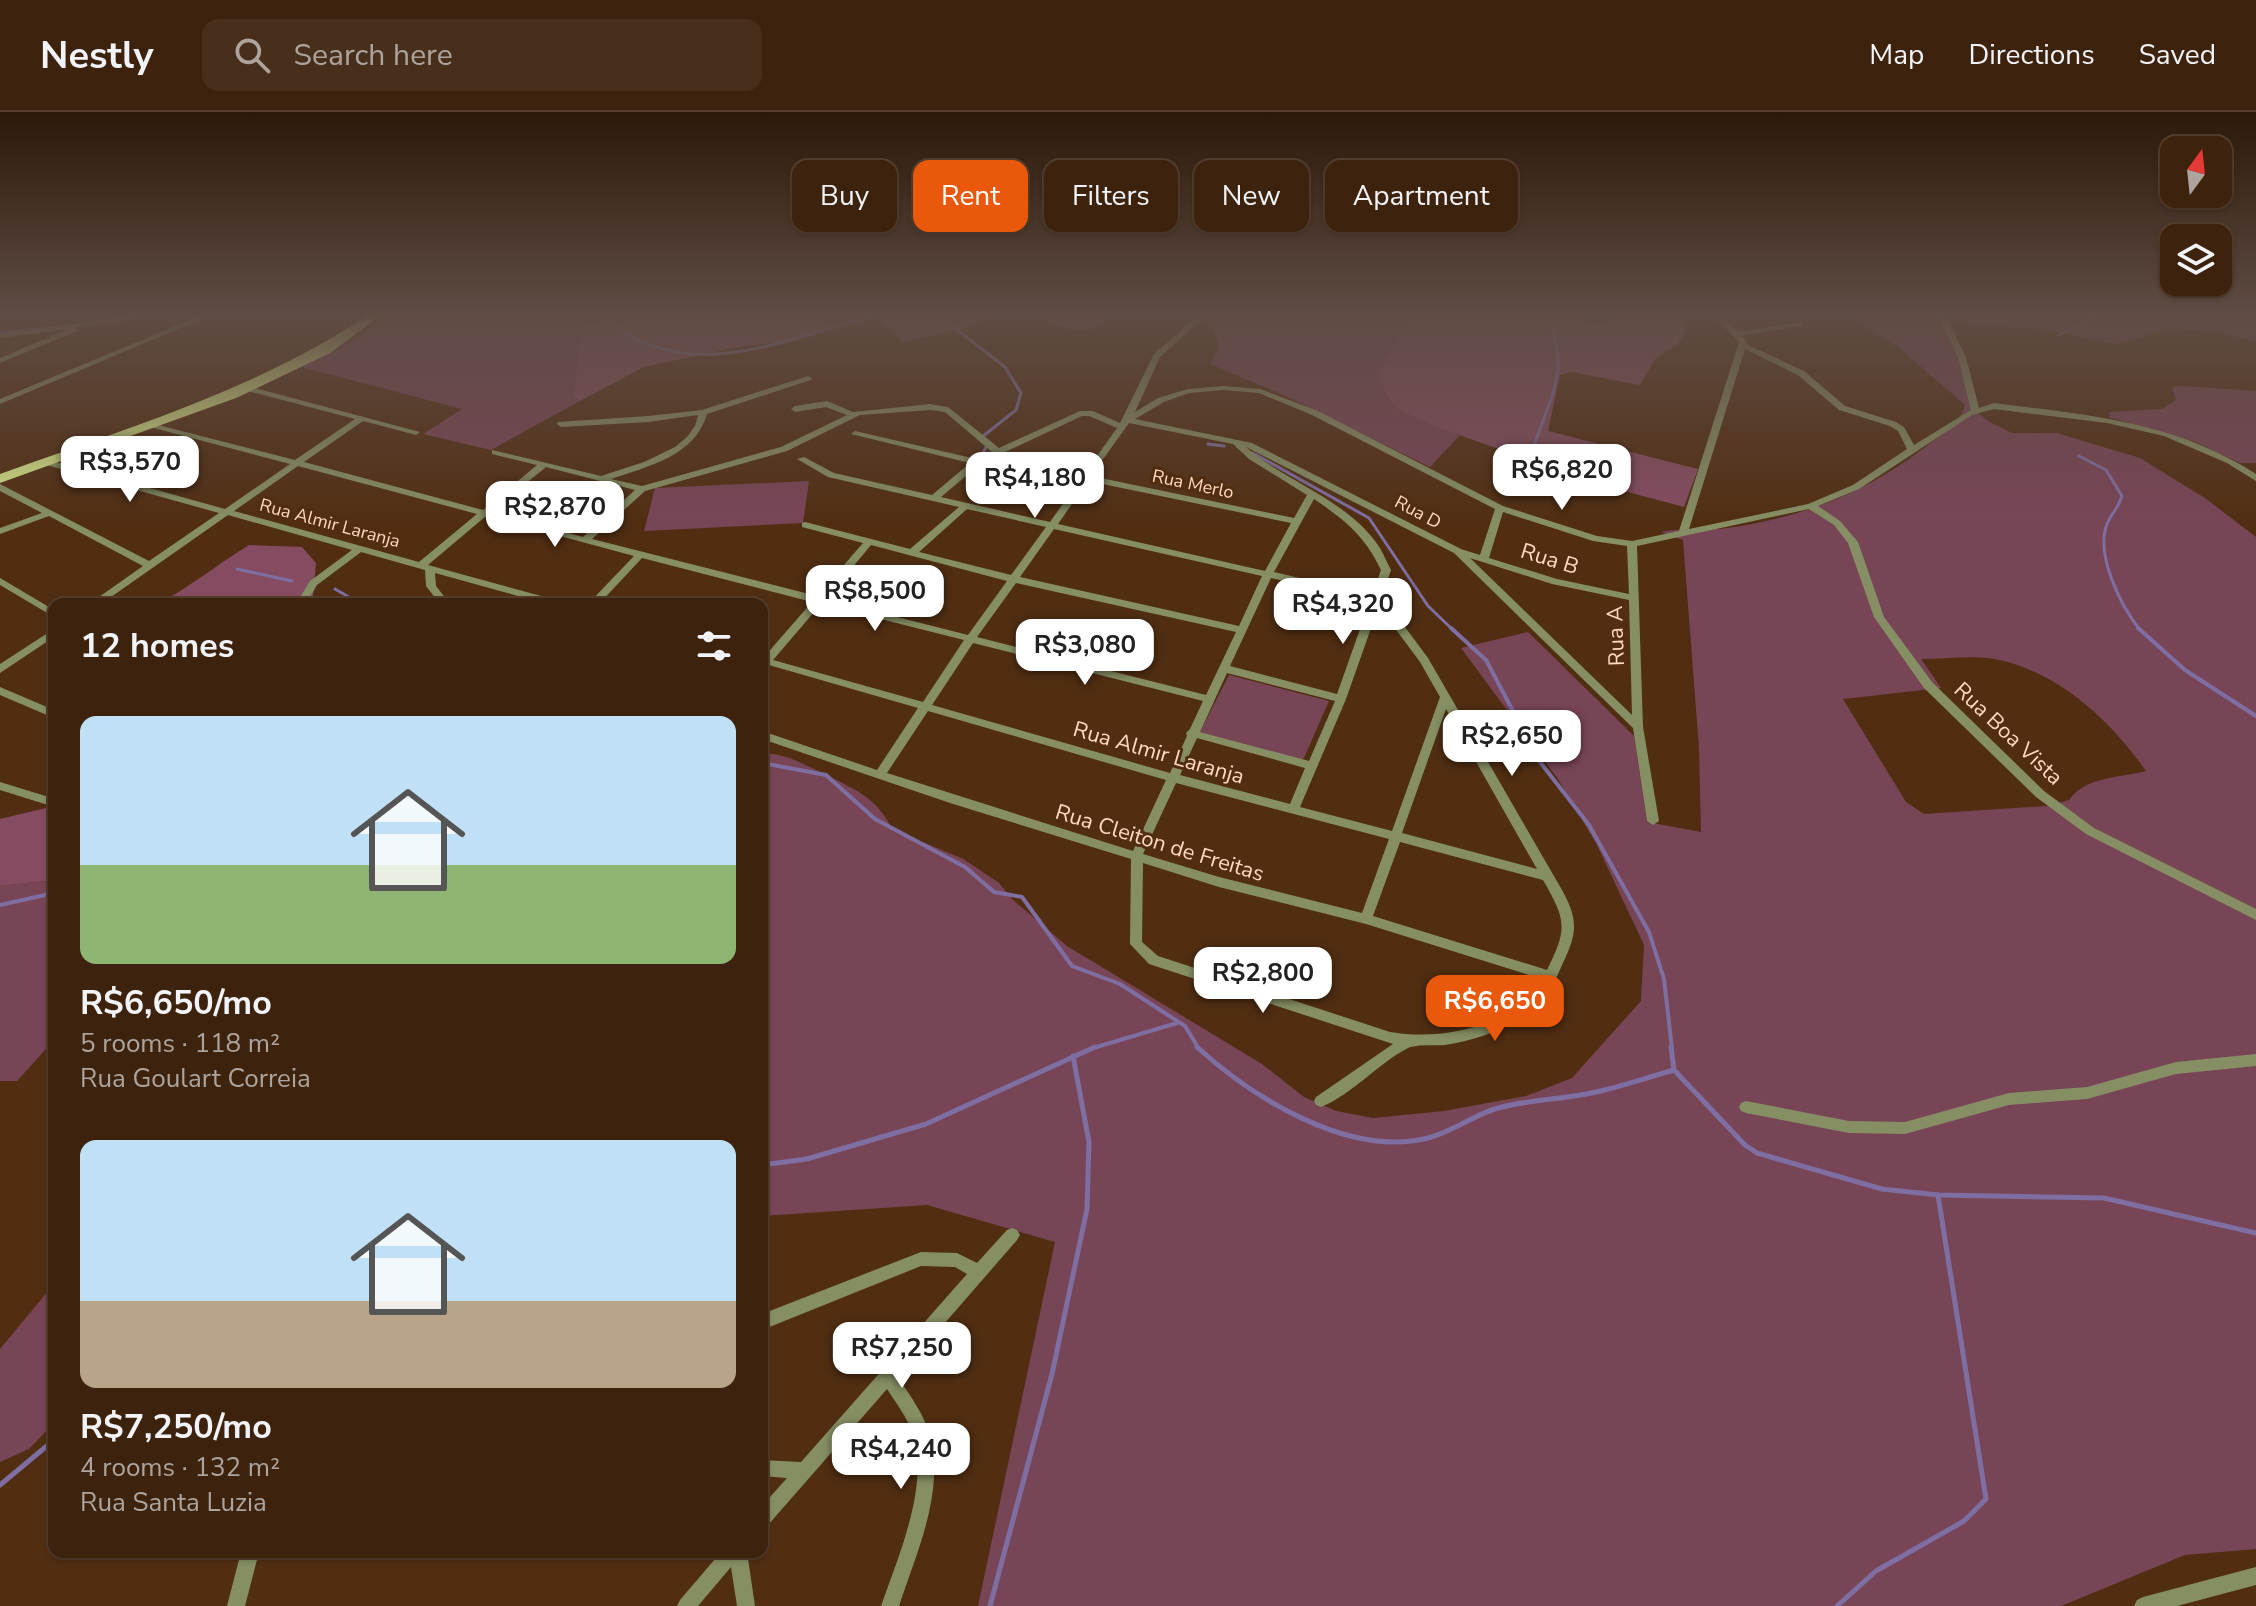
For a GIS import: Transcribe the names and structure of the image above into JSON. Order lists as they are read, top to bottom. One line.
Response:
{"streets":{"street":["Rua Merlo","Rua D","Rua Almir Laranja","Rua B","Rua A","Rua Boa Vista","Rua Cleiton de Freitas"]},"crossings":[["Rua D","Rua B"],["Rua D","Rua A"],["Rua B","Rua A"]],"north":"top","page":{"header":"Nestly","search":"Search here","nav":["Map","Directions","Saved"],"chip":["Buy","Rent","Filters","New","Apartment"],"price":["R$3,570","R$6,820","R$4,180","R$2,870","R$8,500","R$4,320","R$3,080","R$2,650","R$2,800","R$6,650","R$7,250","R$4,240"],"heading":"12 homes","list":[{"name":"R$6,650/mo","note":"5 rooms · 118 m² · Rua Goulart Correia"},{"name":"R$7,250/mo","note":"4 rooms · 132 m² · Rua Santa Luzia"}]}}
